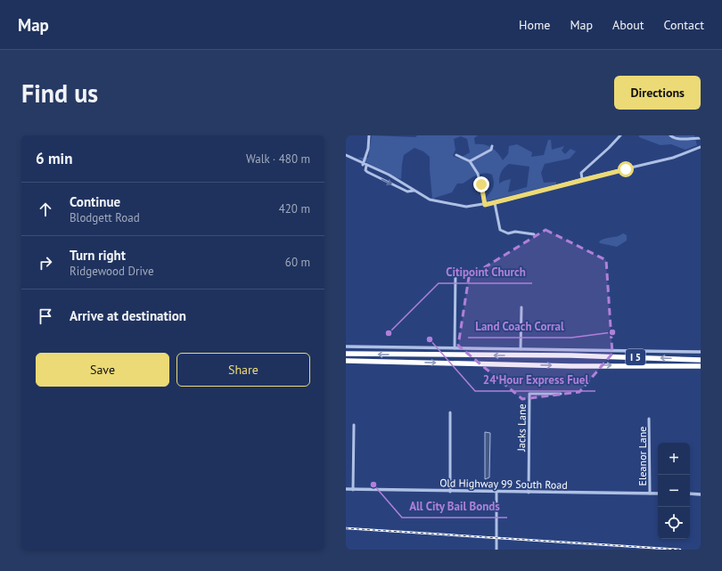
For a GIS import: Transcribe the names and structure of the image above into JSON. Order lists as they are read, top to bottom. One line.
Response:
{"streets":{"highway":["I 5"],"street":["Jacks Lane","Eleanor Lane","Old Highway 99 South Road"]},"crossings":[["Jacks Lane","Old Highway 99 South Road"],["Eleanor Lane","Old Highway 99 South Road"]],"places":["Land Coach Corral","Citipoint Church","24 Hour Express Fuel","All City Bail Bonds"],"page":{"header":"Map","nav":["Home","Map","About","Contact"],"buttons":["Directions",["Save","Share"]],"title":"Find us","heading":["6 min","Walk · 480 m"],"list":[["Continue","Blodgett Road","420 m"],["Turn right","Ridgewood Drive","60 m"],"Arrive at destination"],"map_buttons":["+","−"]}}
